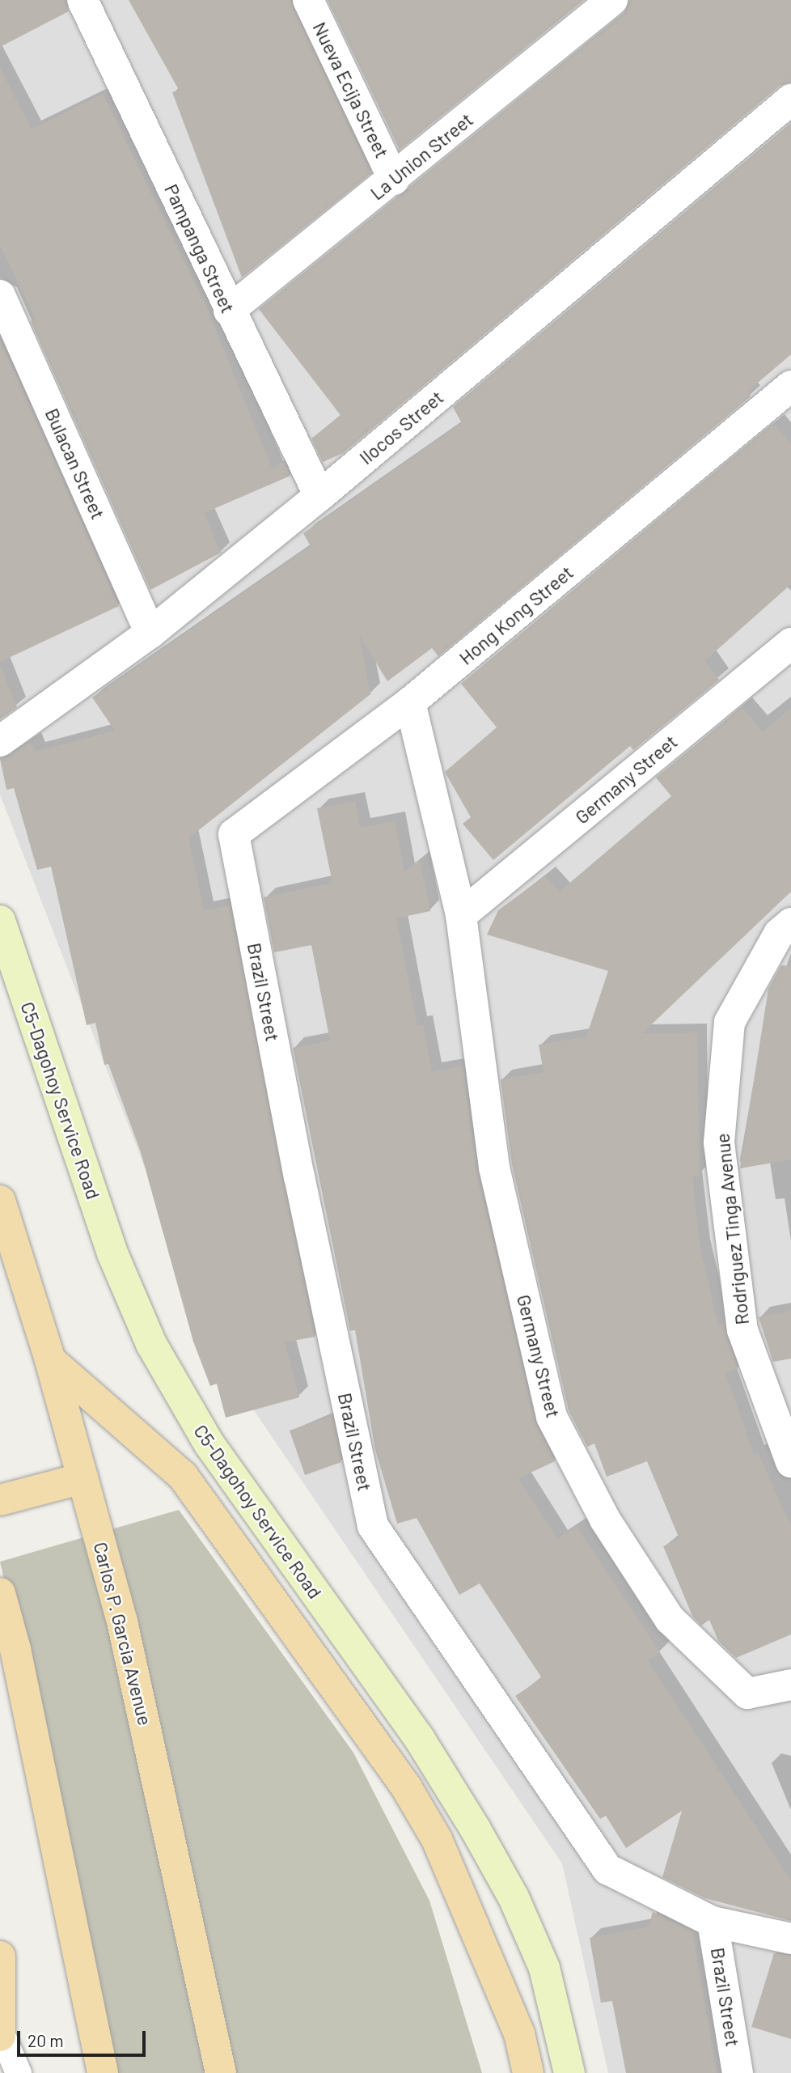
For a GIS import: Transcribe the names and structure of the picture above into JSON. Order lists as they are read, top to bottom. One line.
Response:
{"streets":{"main road":["C5-Dagohoy Service Road","Carlos P. Garcia Avenue"],"street":["Nueva Ecija Street","La Union Street","Pampanga Street","Ilocos Street","Bulacan Street","Hong Kong Street","Germany Street","Brazil Street","Rodriguez Tinga Avenue"]},"crossings":[["Nueva Ecija Street","La Union Street"],["La Union Street","Pampanga Street"],["Pampanga Street","Ilocos Street"],["Ilocos Street","Bulacan Street"],["Hong Kong Street","Germany Street"],["Hong Kong Street","Brazil Street"]],"scale_bar":"20 m"}
